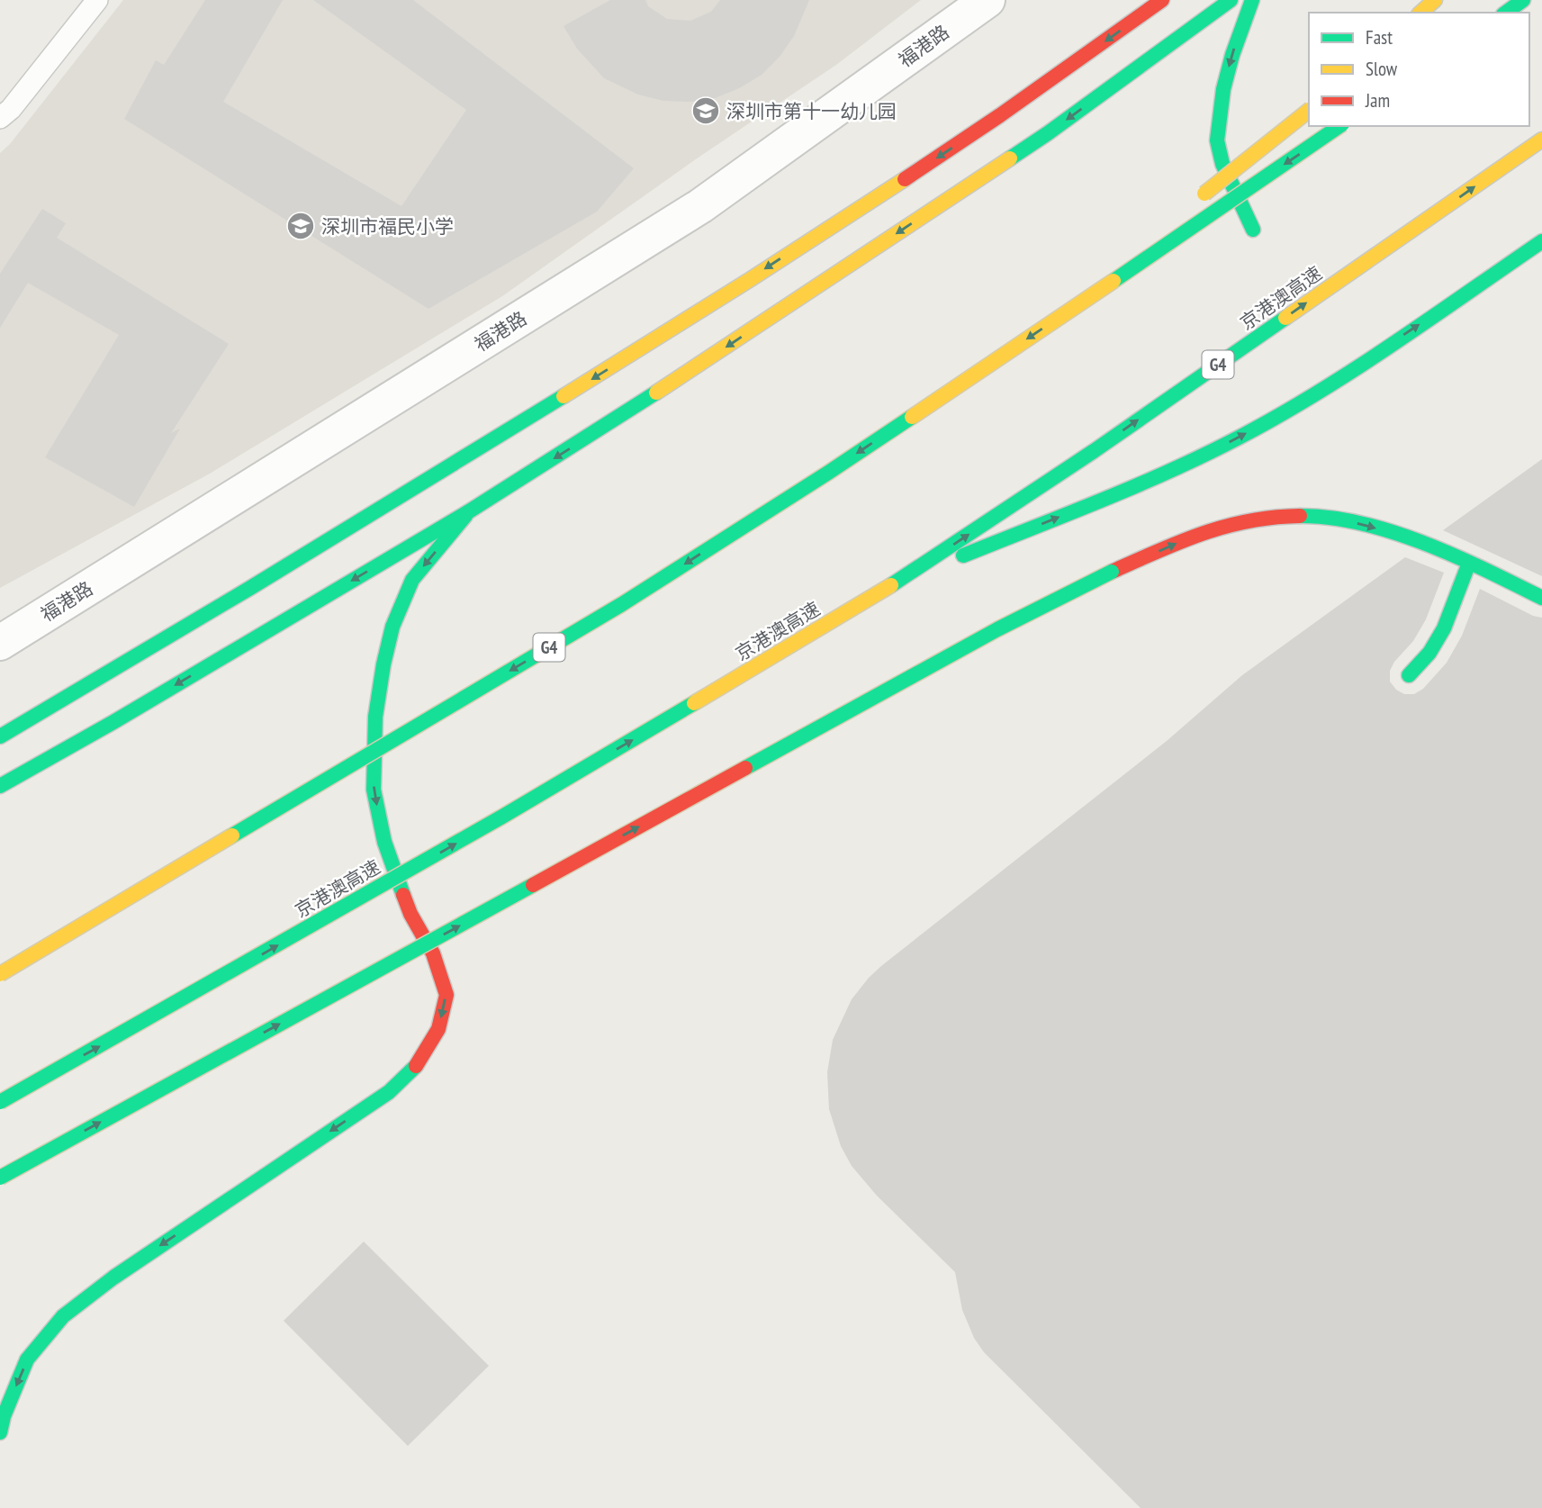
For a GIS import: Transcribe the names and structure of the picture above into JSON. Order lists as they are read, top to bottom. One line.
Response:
{"streets":{"main road":["京港澳高速","G4"],"street":["福港路"]},"places":{"school or university":["深圳市第十一幼儿园","深圳市福民小学"]},"legend":["Fast","Slow","Jam"]}
